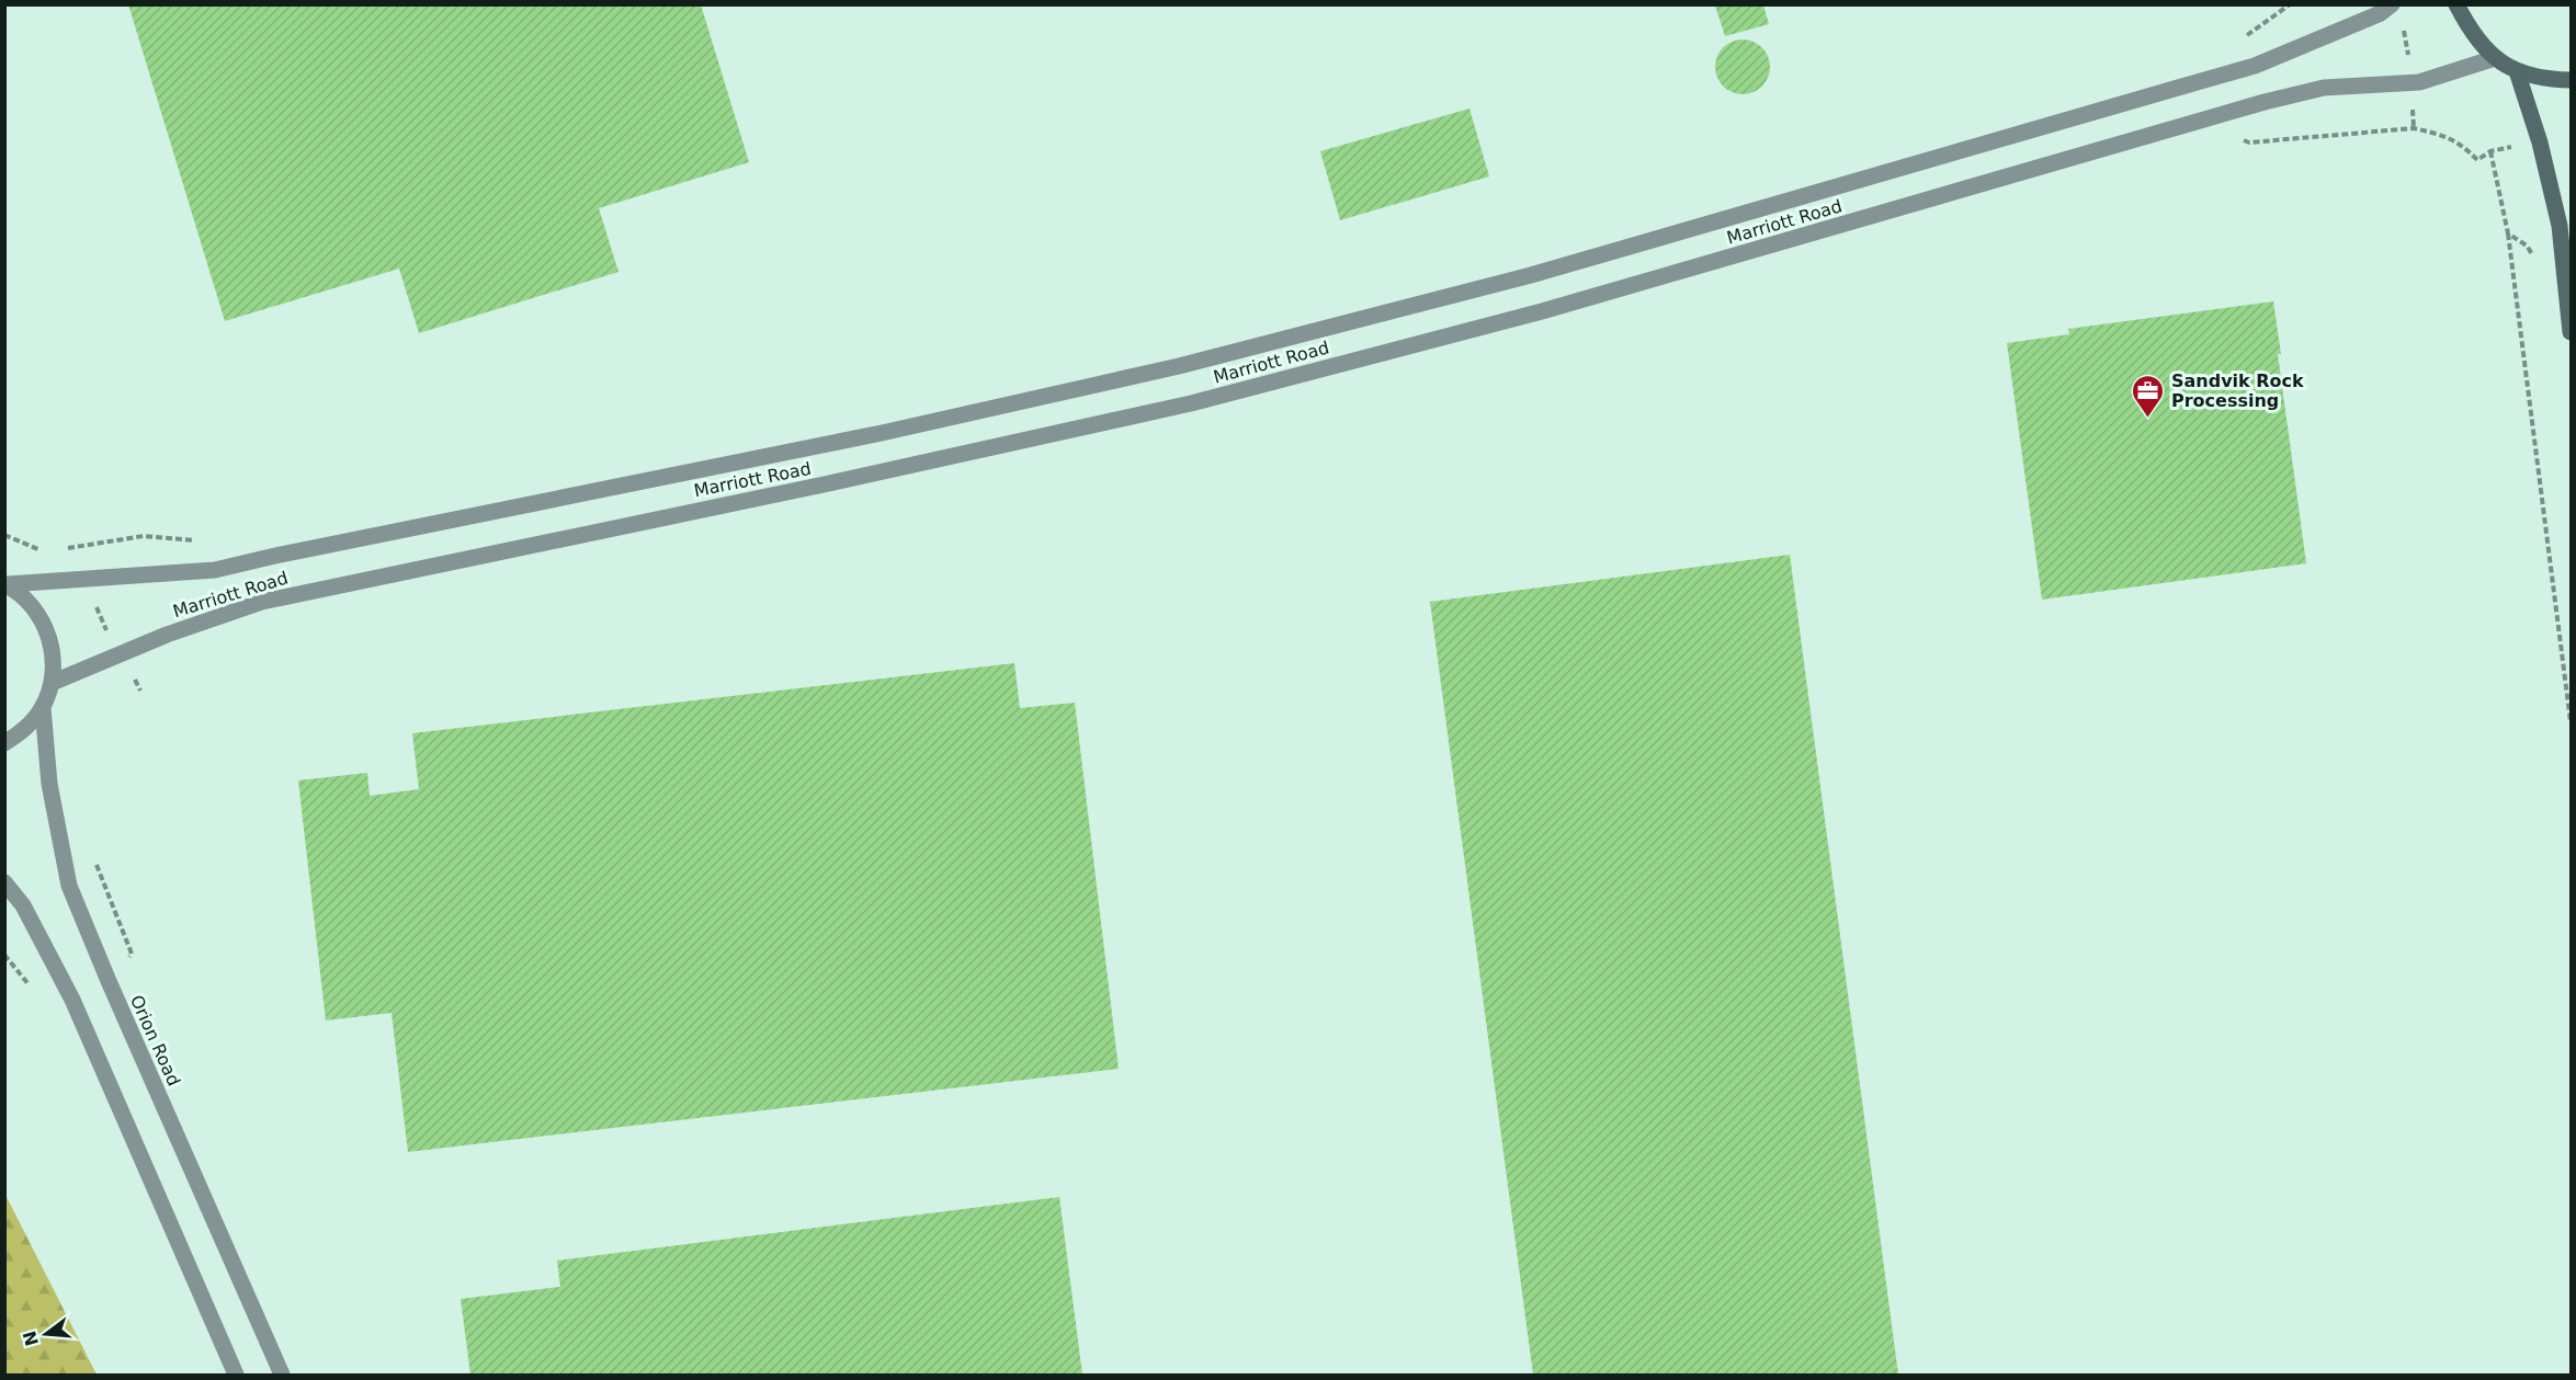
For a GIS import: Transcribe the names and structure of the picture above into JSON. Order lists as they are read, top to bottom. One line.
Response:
{"streets":{"street":["Marriott Road","Orion Road"]},"crossings":[["Marriott Road","Orion Road"]],"places":{"office":["Sandvik Rock Processing"]},"north":"left"}
